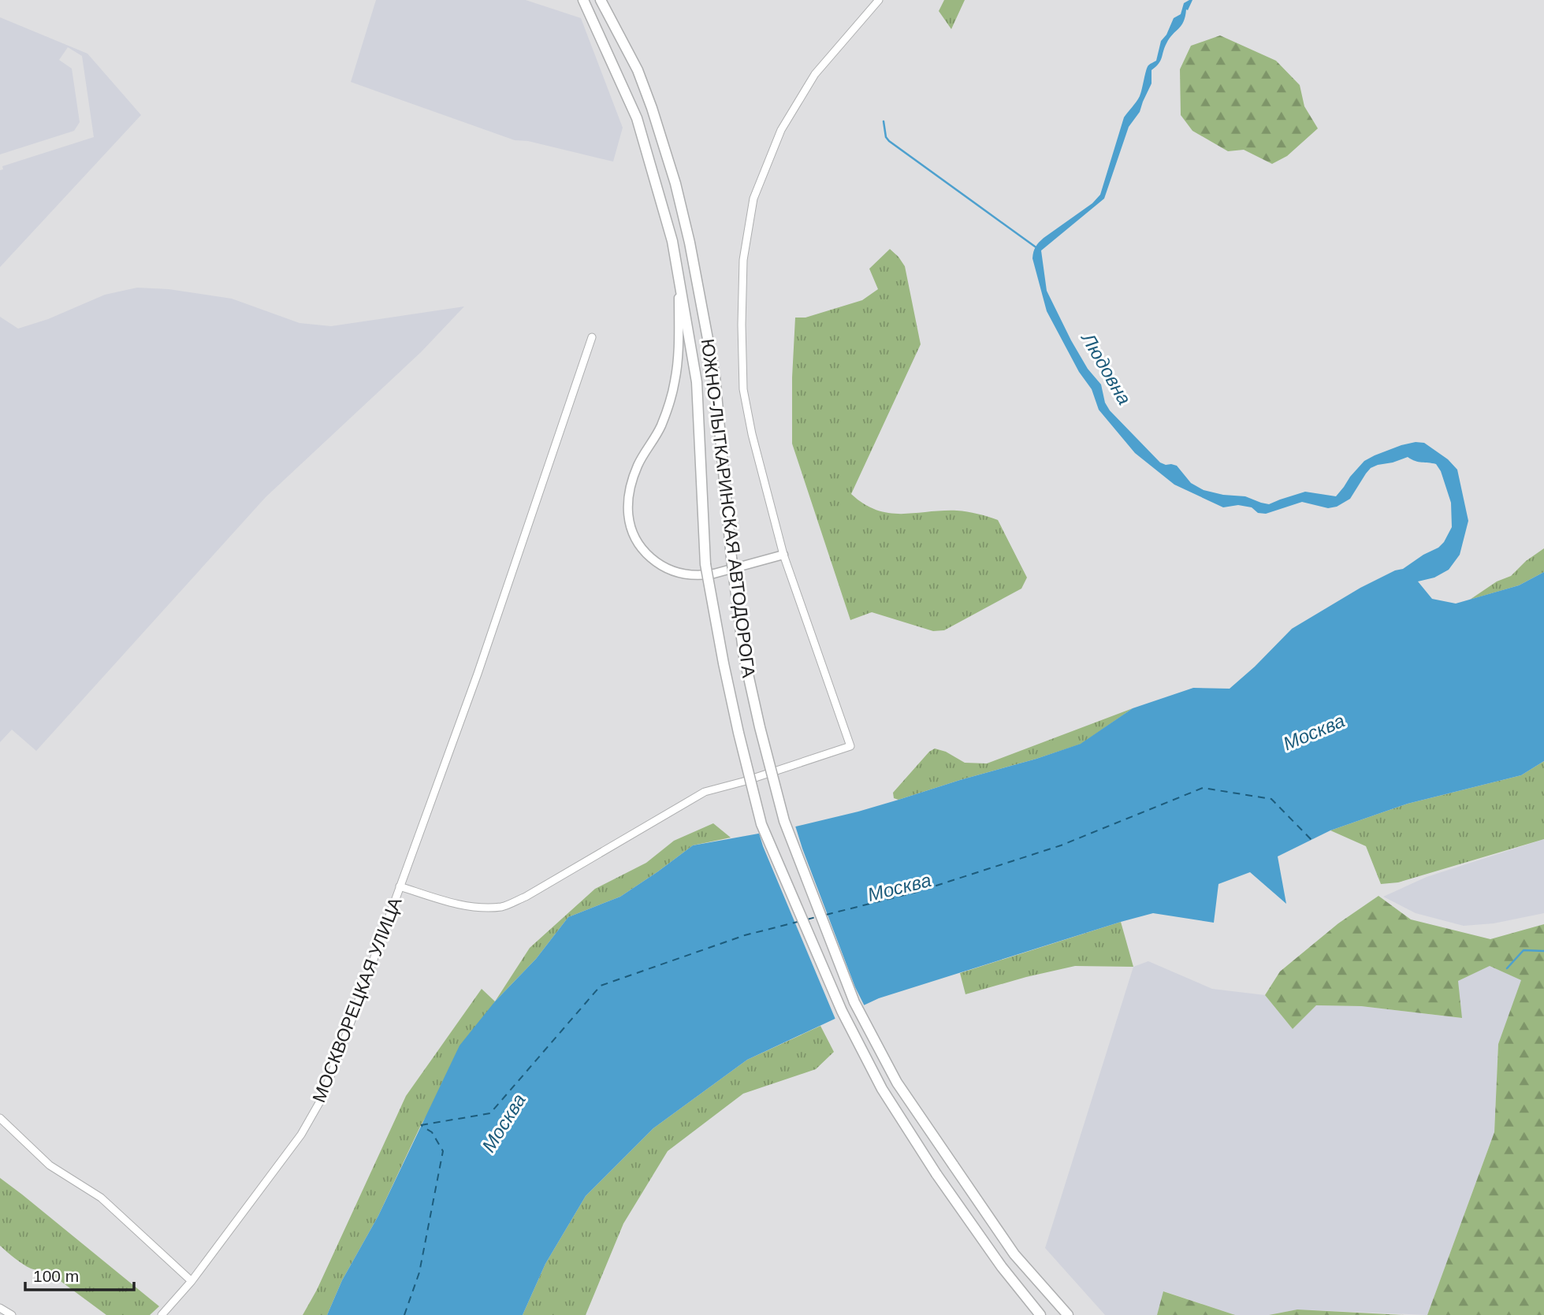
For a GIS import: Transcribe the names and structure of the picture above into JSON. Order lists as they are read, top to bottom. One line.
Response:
{"streets":{"main road":["ЮЖНО-ЛЫТКАРИНСКАЯ АВТОДОРОГА"],"street":["МОСКВОРЕЦКАЯ УЛИЦА"]},"water":["Людовна","Москва"],"scale_bar":"100 m"}
